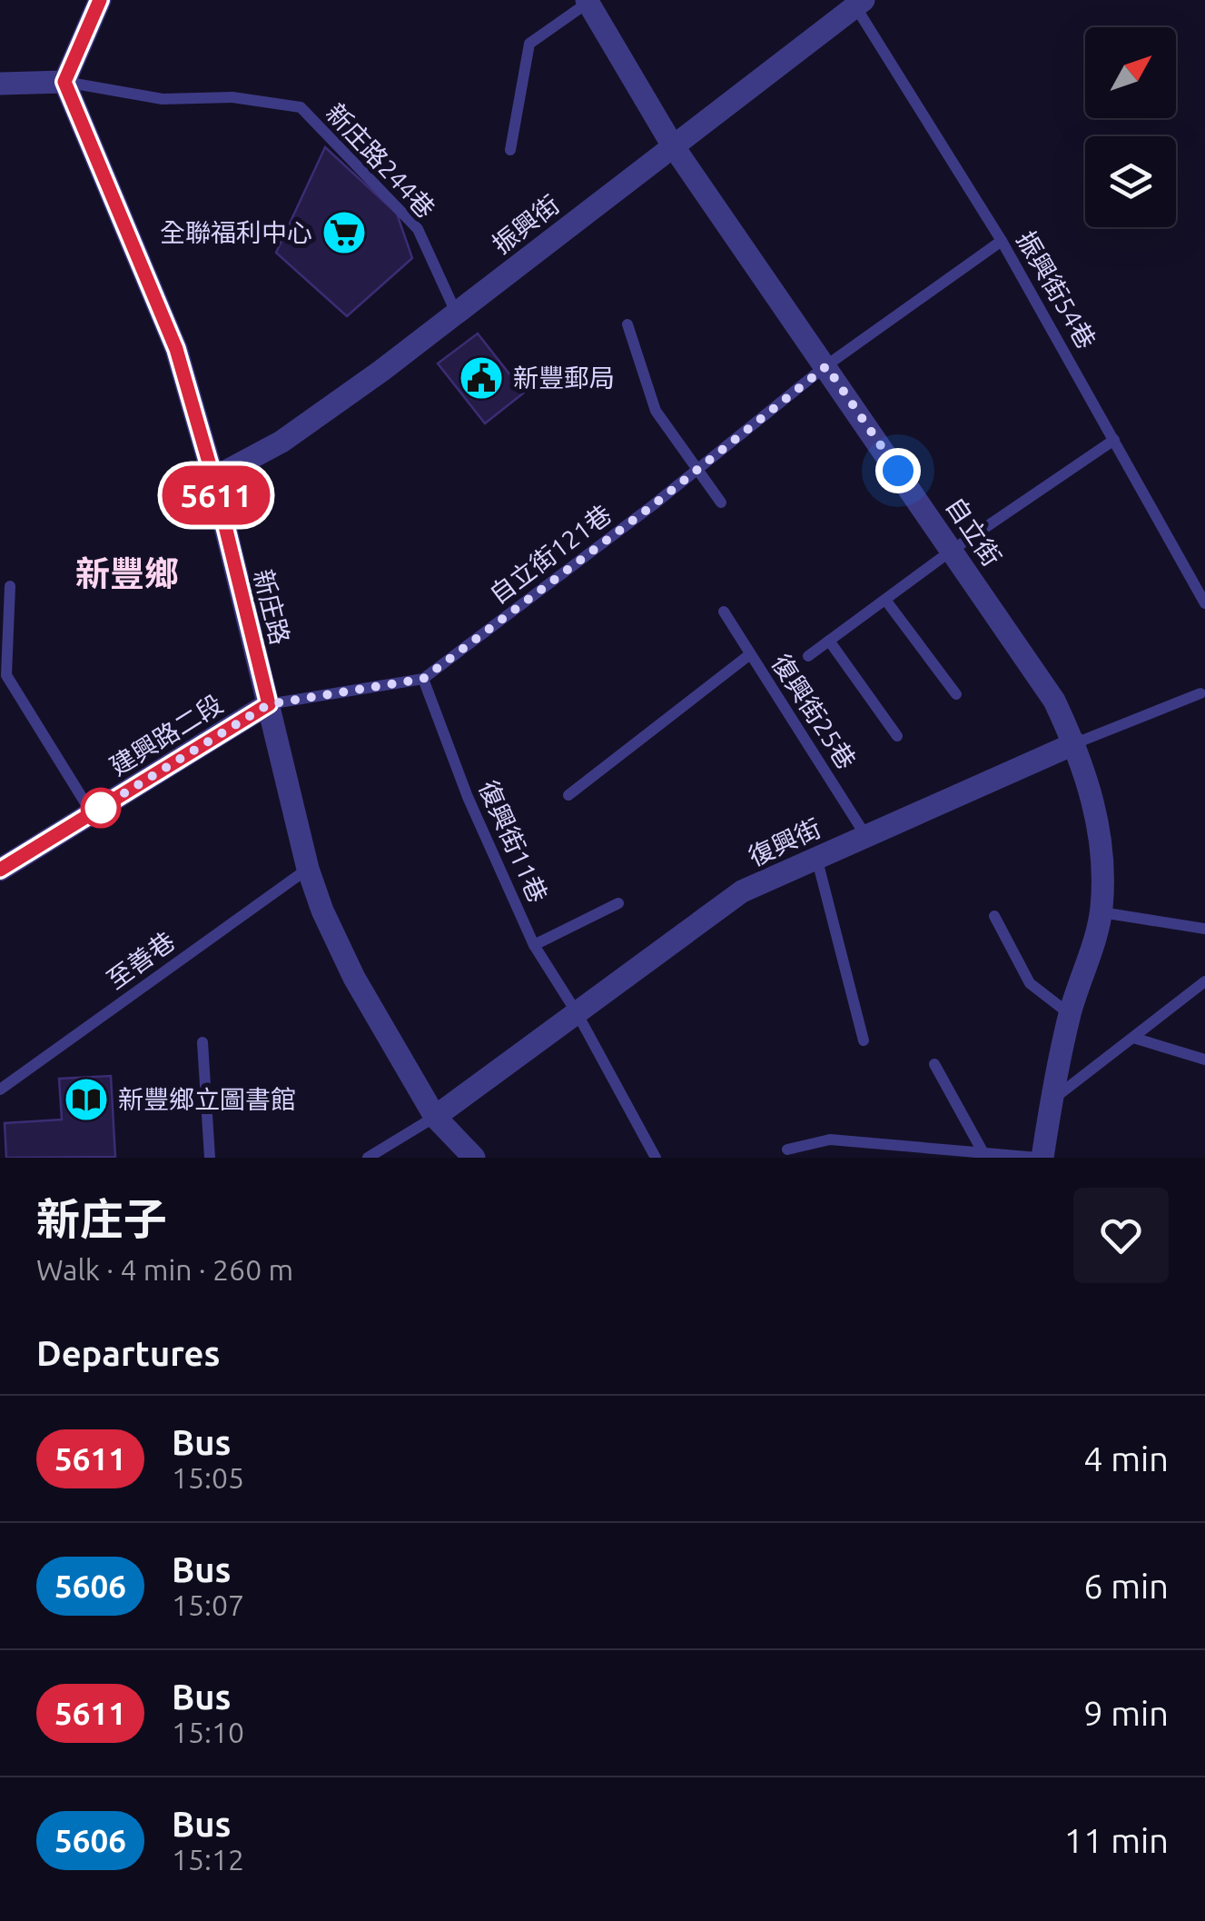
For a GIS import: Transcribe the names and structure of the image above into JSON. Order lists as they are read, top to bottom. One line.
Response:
{"streets":{"street":["振興街","自立街","新庄路","建興路二段","復興街"],"lane":["新庄路244巷","振興街54巷","自立街121巷","復興街25巷","復興街11巷","至善巷"]},"crossings":[["新庄路244巷","振興街"],["新庄路244巷","新庄路"],["振興街","振興街54巷"],["振興街","自立街"],["振興街","新庄路"],["振興街54巷","自立街121巷"],["自立街","自立街121巷"],["自立街","復興街"],["自立街121巷","新庄路"],["自立街121巷","建興路二段"],["自立街121巷","復興街11巷"],["新庄路","建興路二段"],["新庄路","復興街"],["新庄路","至善巷"],["復興街25巷","復興街"],["復興街11巷","復興街"]],"districts":["新豐鄉"],"places":{"supermarket":["全聯福利中心"],"public building":["新豐郵局"],"library":["新豐鄉立圖書館"]},"lines":["bus line 5611"],"north":"top right","page":{"on_map":"5611","heading":[["新庄子","Walk · 4 min · 260 m"],"Departures"],"list":[{"mark":"5611","name":"Bus","note":"15:05","value":"4 min"},{"mark":"5606","name":"Bus","note":"15:07","value":"6 min"},{"mark":"5611","name":"Bus","note":"15:10","value":"9 min"},{"mark":"5606","name":"Bus","note":"15:12","value":"11 min"}]}}
